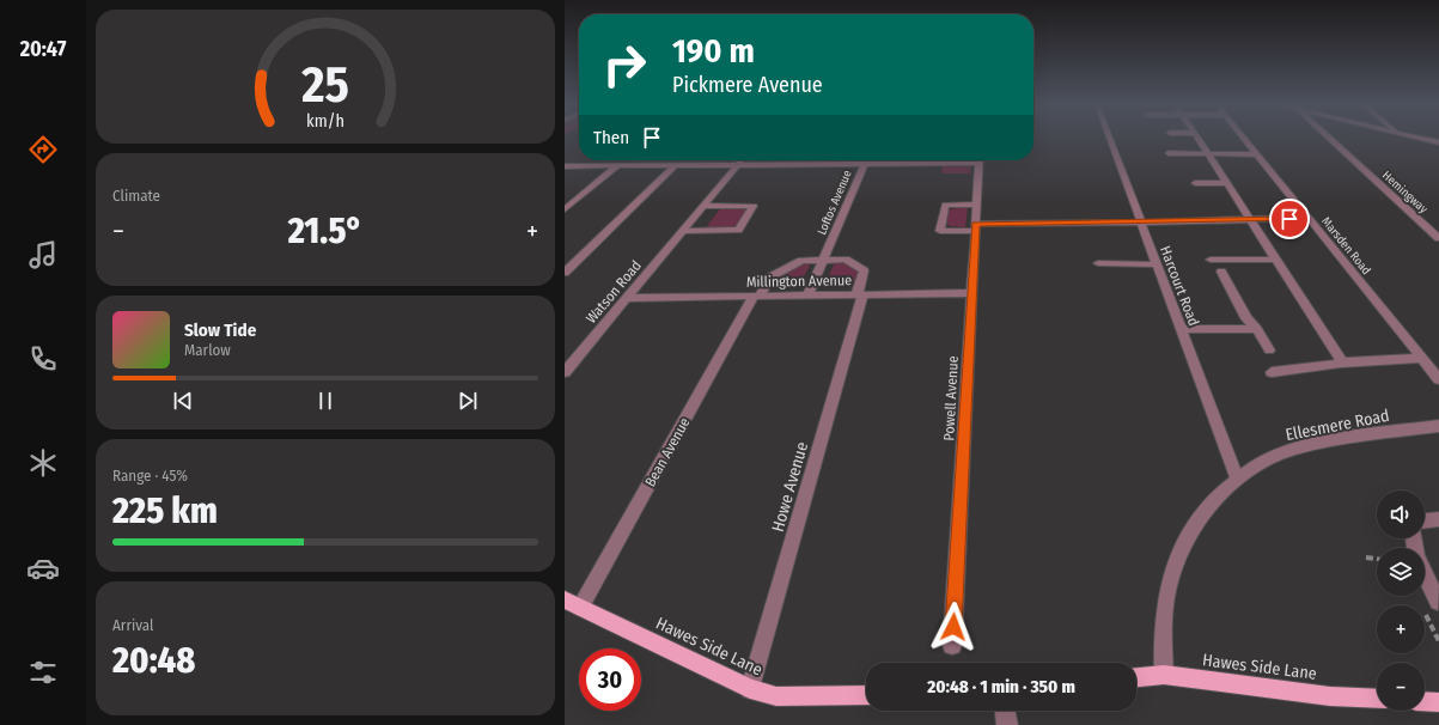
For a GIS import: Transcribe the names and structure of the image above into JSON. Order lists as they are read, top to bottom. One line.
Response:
{"streets":{"main road":["Hawes Side Lane"],"street":["Hemingway","Loftos Avenue","Marsden Road","Millington Avenue","Harcourt Road","Watson Road","Powell Avenue","Ellesmere Road","Bean Avenue","Howe Avenue"]},"crossings":[["Loftos Avenue","Millington Avenue"],["Millington Avenue","Watson Road"],["Millington Avenue","Powell Avenue"],["Millington Avenue","Bean Avenue"],["Millington Avenue","Howe Avenue"],["Harcourt Road","Ellesmere Road"],["Ellesmere Road","Hawes Side Lane"],["Bean Avenue","Hawes Side Lane"],["Howe Avenue","Hawes Side Lane"]],"page":{"tabs":"20:47","turn":["190 m","Pickmere Avenue"],"then":"Then","tile":["Climate",["Range · 45%","225 km"],["Arrival","20:48"]],"heat":["−","21.5°","+"],"song":["Slow Tide","Marlow"],"map_buttons":["+","−"],"limit":"30","trip":"20:48 · 1 min · 350 m","gauge":["25","km/h"]}}
